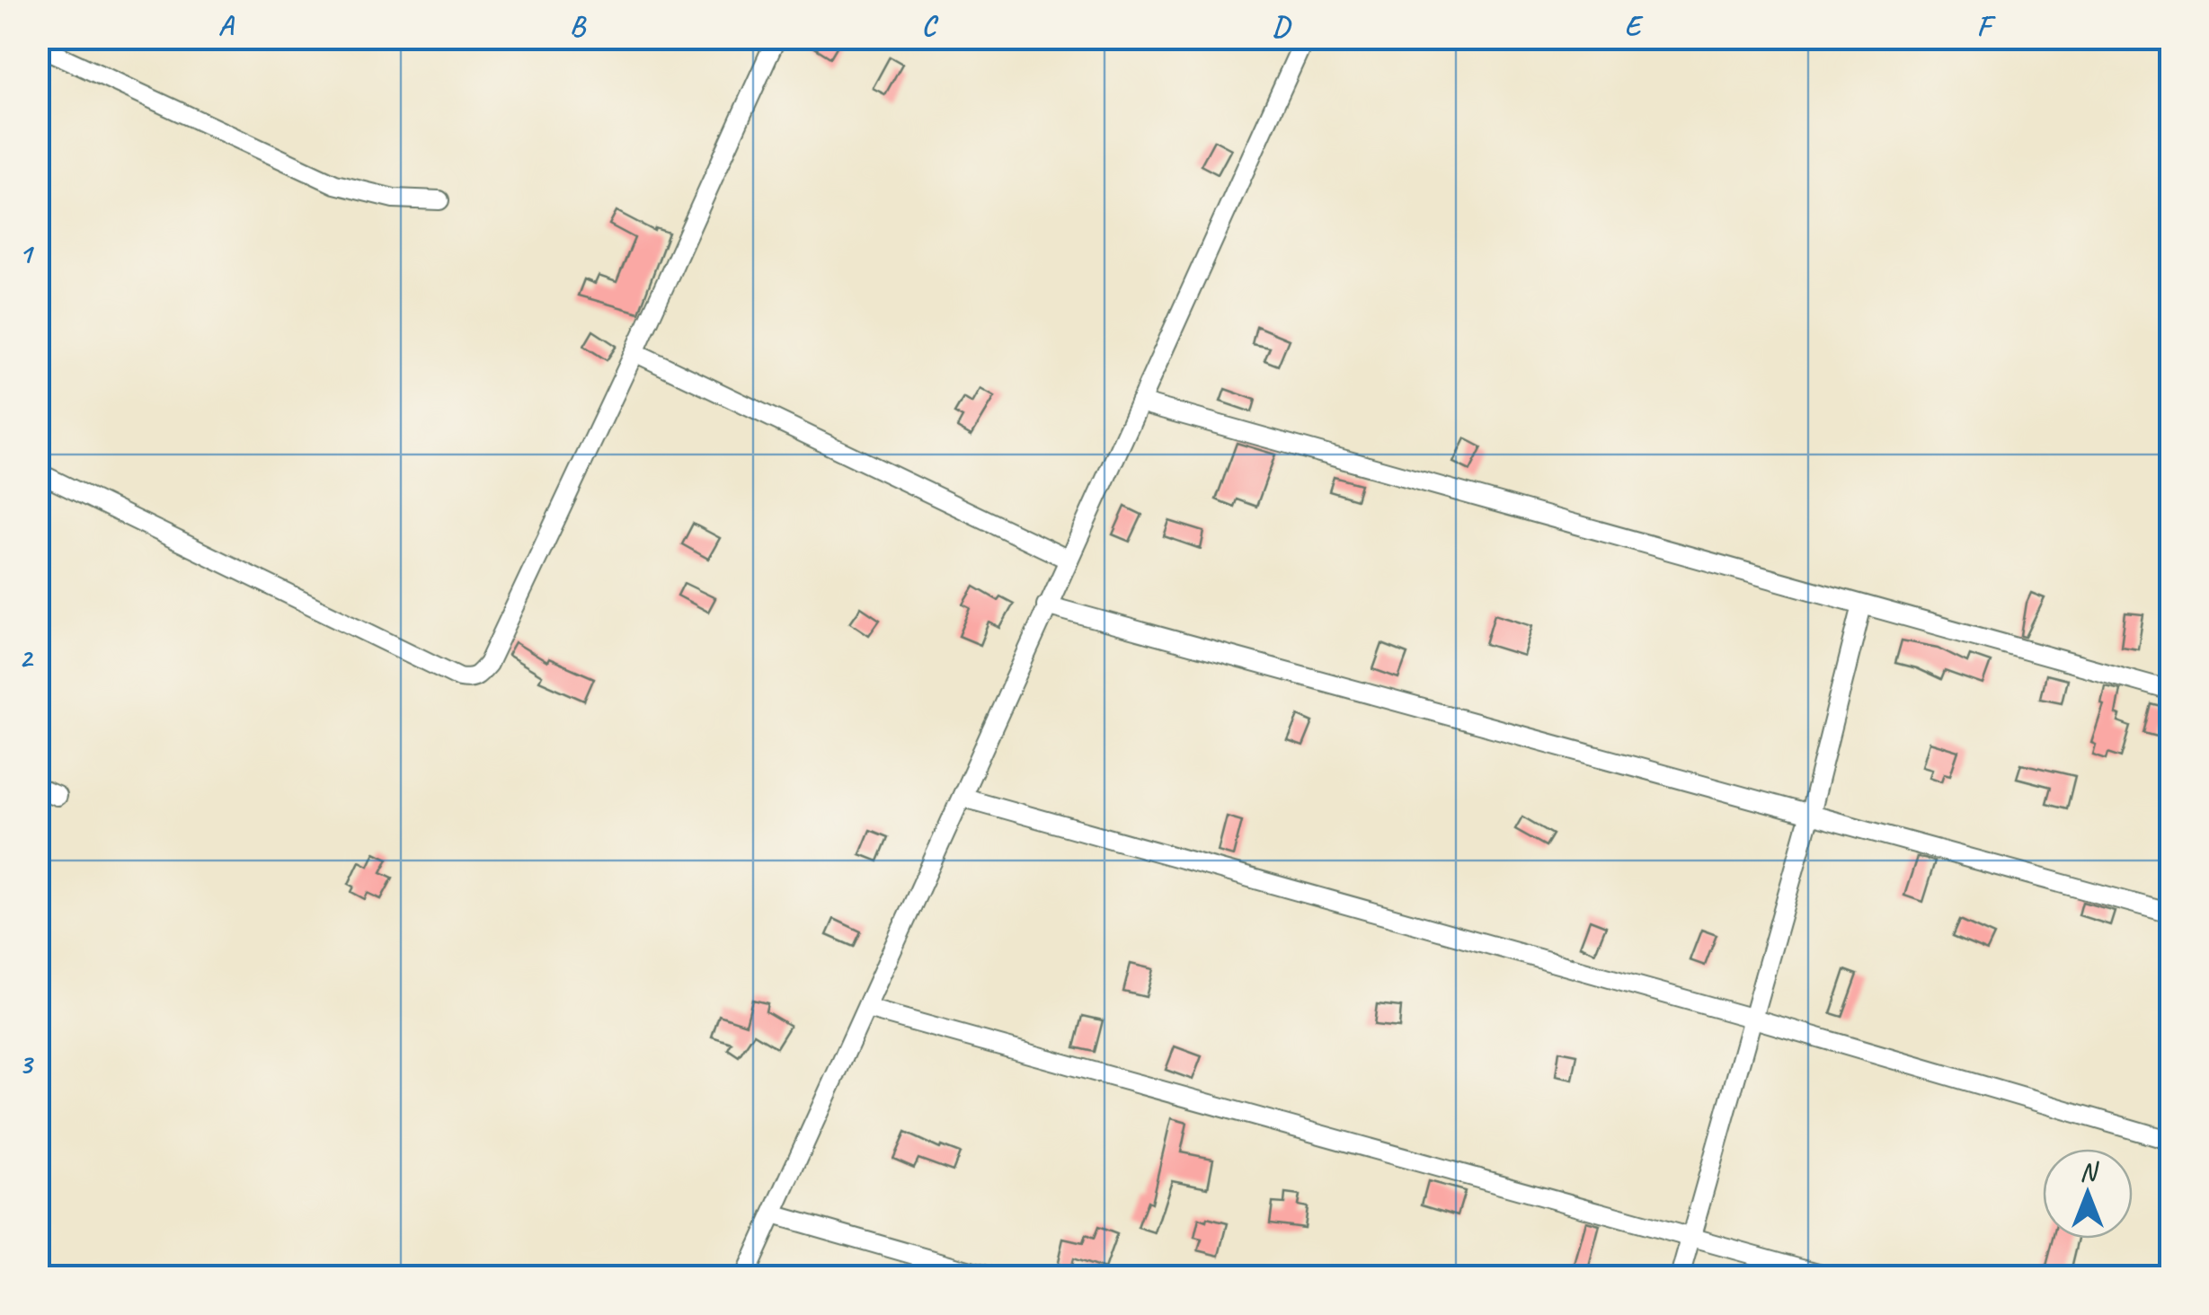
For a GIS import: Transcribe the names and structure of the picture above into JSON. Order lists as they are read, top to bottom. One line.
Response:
{"north":"top","grid":{"columns":["A","B","C","D","E","F"],"rows":["1","2","3"]}}
